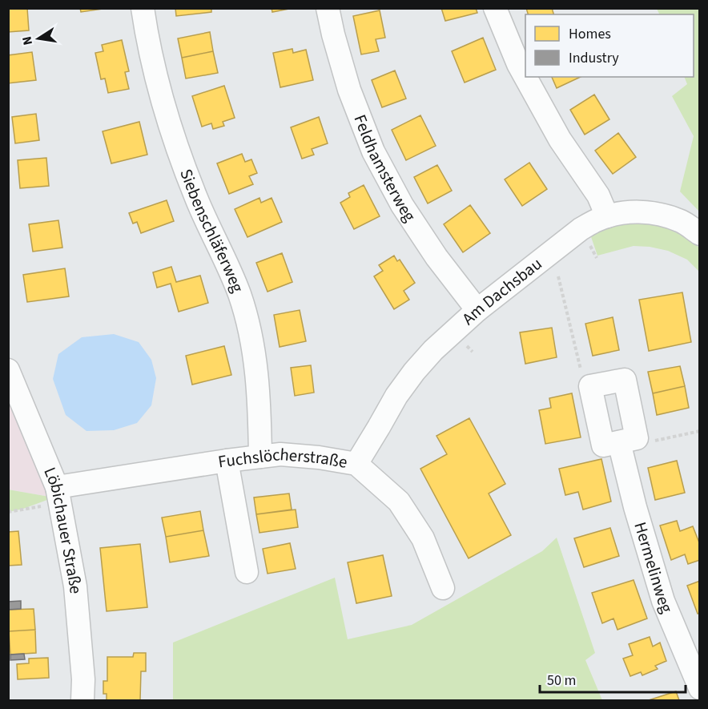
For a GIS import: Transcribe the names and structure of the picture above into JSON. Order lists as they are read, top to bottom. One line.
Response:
{"streets":{"street":["Feldhamsterweg","Siebenschläferweg","Am Dachsbau","Fuchslöcherstraße","Löbichauer Straße","Hermelinweg"]},"crossings":[["Feldhamsterweg","Am Dachsbau"],["Siebenschläferweg","Fuchslöcherstraße"],["Am Dachsbau","Fuchslöcherstraße"],["Fuchslöcherstraße","Löbichauer Straße"]],"legend":["Homes","Industry"],"scale_bar":"50 m","north":"left"}
